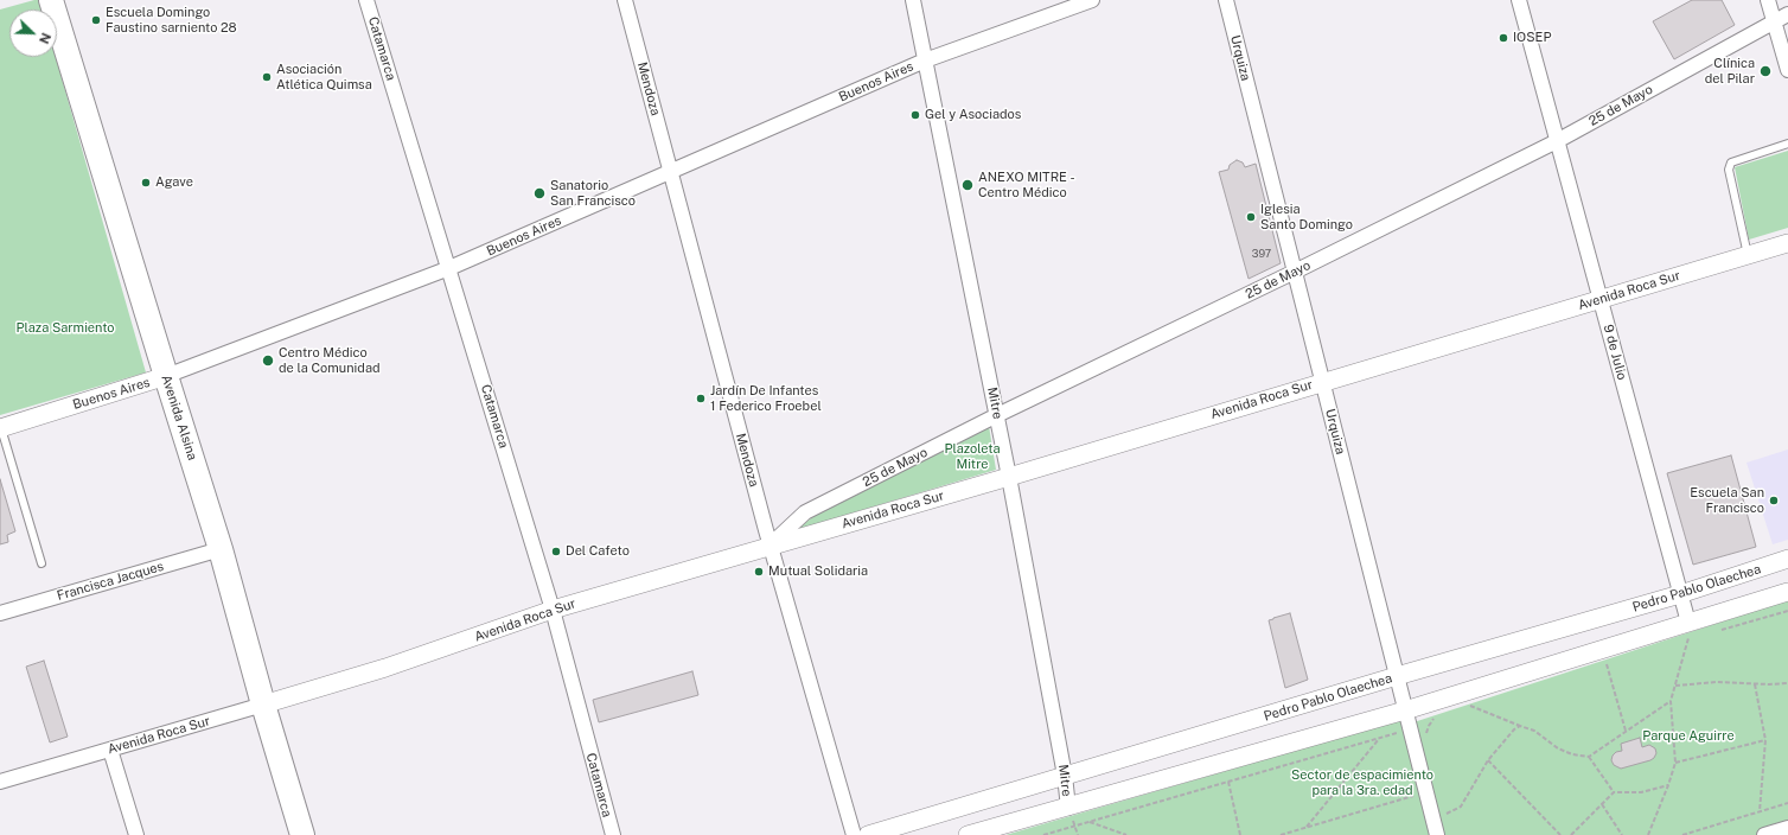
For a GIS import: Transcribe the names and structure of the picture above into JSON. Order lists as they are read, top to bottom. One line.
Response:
{"streets":{"highway":["Avenida Alsina"],"street":["Catamarca","Urquiza","Buenos Aires","Mendoza","25 de Mayo","Avenida Roca Sur","9 de Julio","Mitre","Francisca Jacques","Pedro Pablo Olaechea"]},"crossings":[["Catamarca","Buenos Aires"],["Catamarca","Avenida Roca Sur"],["Urquiza","25 de Mayo"],["Urquiza","Avenida Roca Sur"],["Urquiza","Pedro Pablo Olaechea"],["Buenos Aires","Mendoza"],["Buenos Aires","Mitre"],["Buenos Aires","Avenida Alsina"],["Mendoza","25 de Mayo"],["Mendoza","Avenida Roca Sur"],["25 de Mayo","Avenida Roca Sur"],["25 de Mayo","9 de Julio"],["25 de Mayo","Mitre"],["Avenida Roca Sur","9 de Julio"],["Avenida Roca Sur","Mitre"],["Avenida Roca Sur","Avenida Alsina"],["9 de Julio","Pedro Pablo Olaechea"],["Mitre","Pedro Pablo Olaechea"],["Avenida Alsina","Francisca Jacques"]],"parks":["Plaza Sarmiento","Plazoleta Mitre","Parque Aguirre","Sector de espacimiento para la 3ra. edad"],"places":["Escuela Domingo Faustino sarniento 28","IOSEP","Clínica del Pilar","Asociación Atlética Quimsa","Gel y Asociados","Agave","ANEXO MITRE - Centro Médico","Sanatorio San Francisco","Iglesia Santo Domingo","Centro Médico de la Comunidad","Jardín De Infantes 1 Federico Froebel","Escuela San Francisco","Del Cafeto","Mutual Solidaria"],"house_numbers":["397"],"north":"bottom right"}
